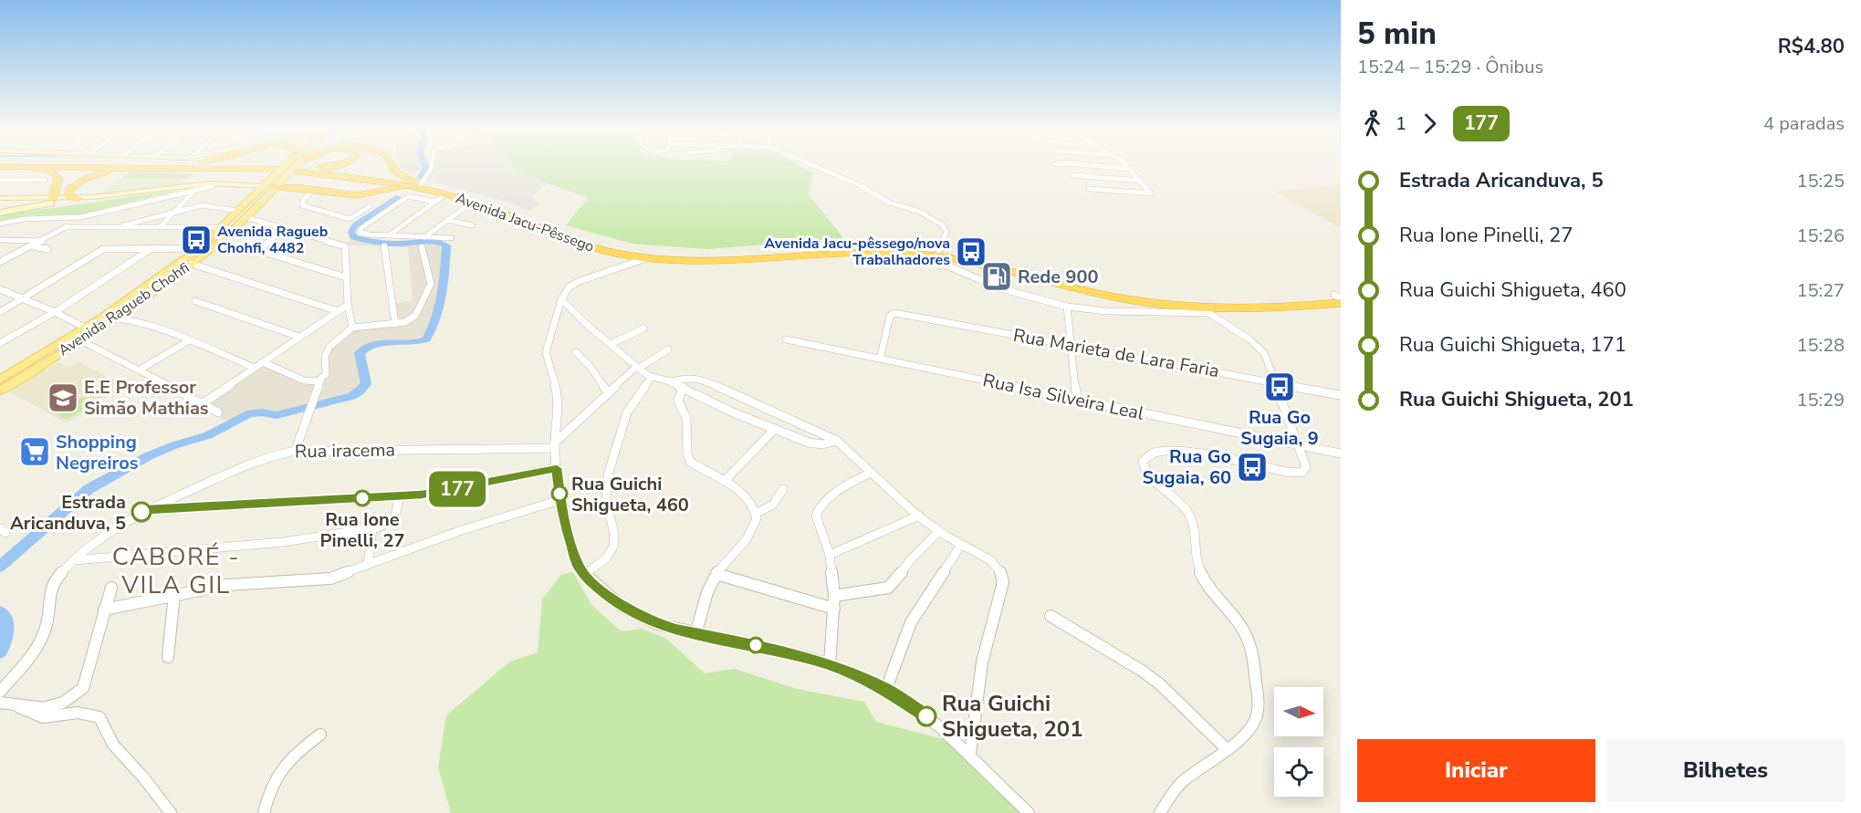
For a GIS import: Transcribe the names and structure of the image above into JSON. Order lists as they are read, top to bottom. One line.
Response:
{"streets":{"highway":["Avenida Jacu-Pêssego"],"main road":["Avenida Ragueb Chohfi"],"street":["Rua Marieta de Lara Faria","Rua Isa Silveira Leal","Rua iracema"]},"crossings":[["Avenida Jacu-Pêssego","Avenida Ragueb Chohfi"],["Rua Marieta de Lara Faria","Rua Isa Silveira Leal"]],"districts":["CABORÉ - VILA GIL"],"places":{"bus stop":["Avenida Ragueb Chohfi, 4482","Avenida Jacu-pêssego/nova Trabalhadores","Rua Go Sugaia, 9","Rua Go Sugaia, 60"],"fuel station":["Rede 900"],"school or university":["E.E Professor Simão Mathias"],"supermarket":["Shopping Negreiros"],"other":["Rua Guichi Shigueta, 460","Rua Ione Pinelli, 27","Estrada Aricanduva, 5","Rua Guichi Shigueta, 201"]},"lines":["bus line 177"],"north":"right","page":{"on_map":"177","heading":["5 min","15:24 – 15:29 · Ônibus","R$4.80"],"legs":["1","177","4 paradas"],"list":[{"name":"Estrada Aricanduva, 5","value":"15:25"},{"name":"Rua Ione Pinelli, 27","value":"15:26"},{"name":"Rua Guichi Shigueta, 460","value":"15:27"},{"name":"Rua Guichi Shigueta, 171","value":"15:28"},{"name":"Rua Guichi Shigueta, 201","value":"15:29"}],"buttons":["Iniciar","Bilhetes"]}}
